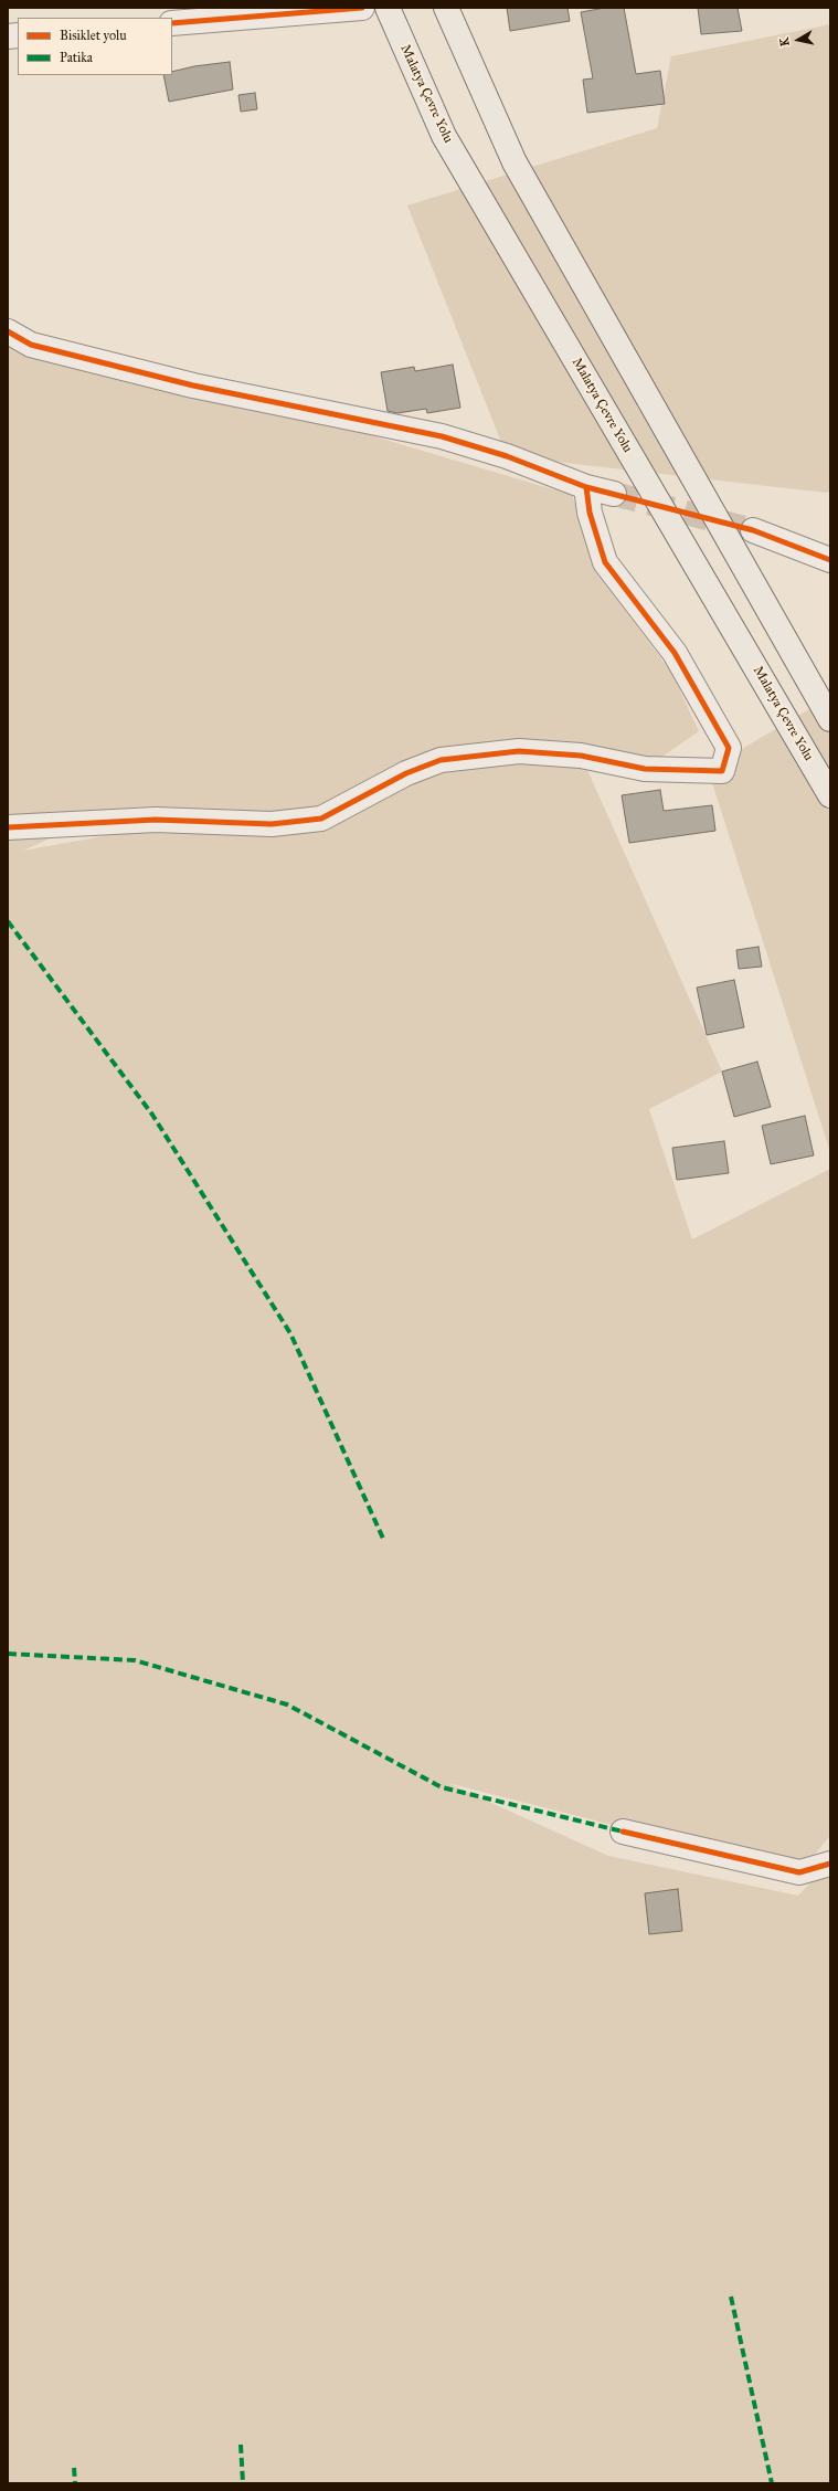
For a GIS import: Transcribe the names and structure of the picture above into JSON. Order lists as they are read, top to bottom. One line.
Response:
{"streets":{"highway":["Malatya Çevre Yolu"]},"legend":["Bisiklet yolu","Patika"],"north":"left"}
